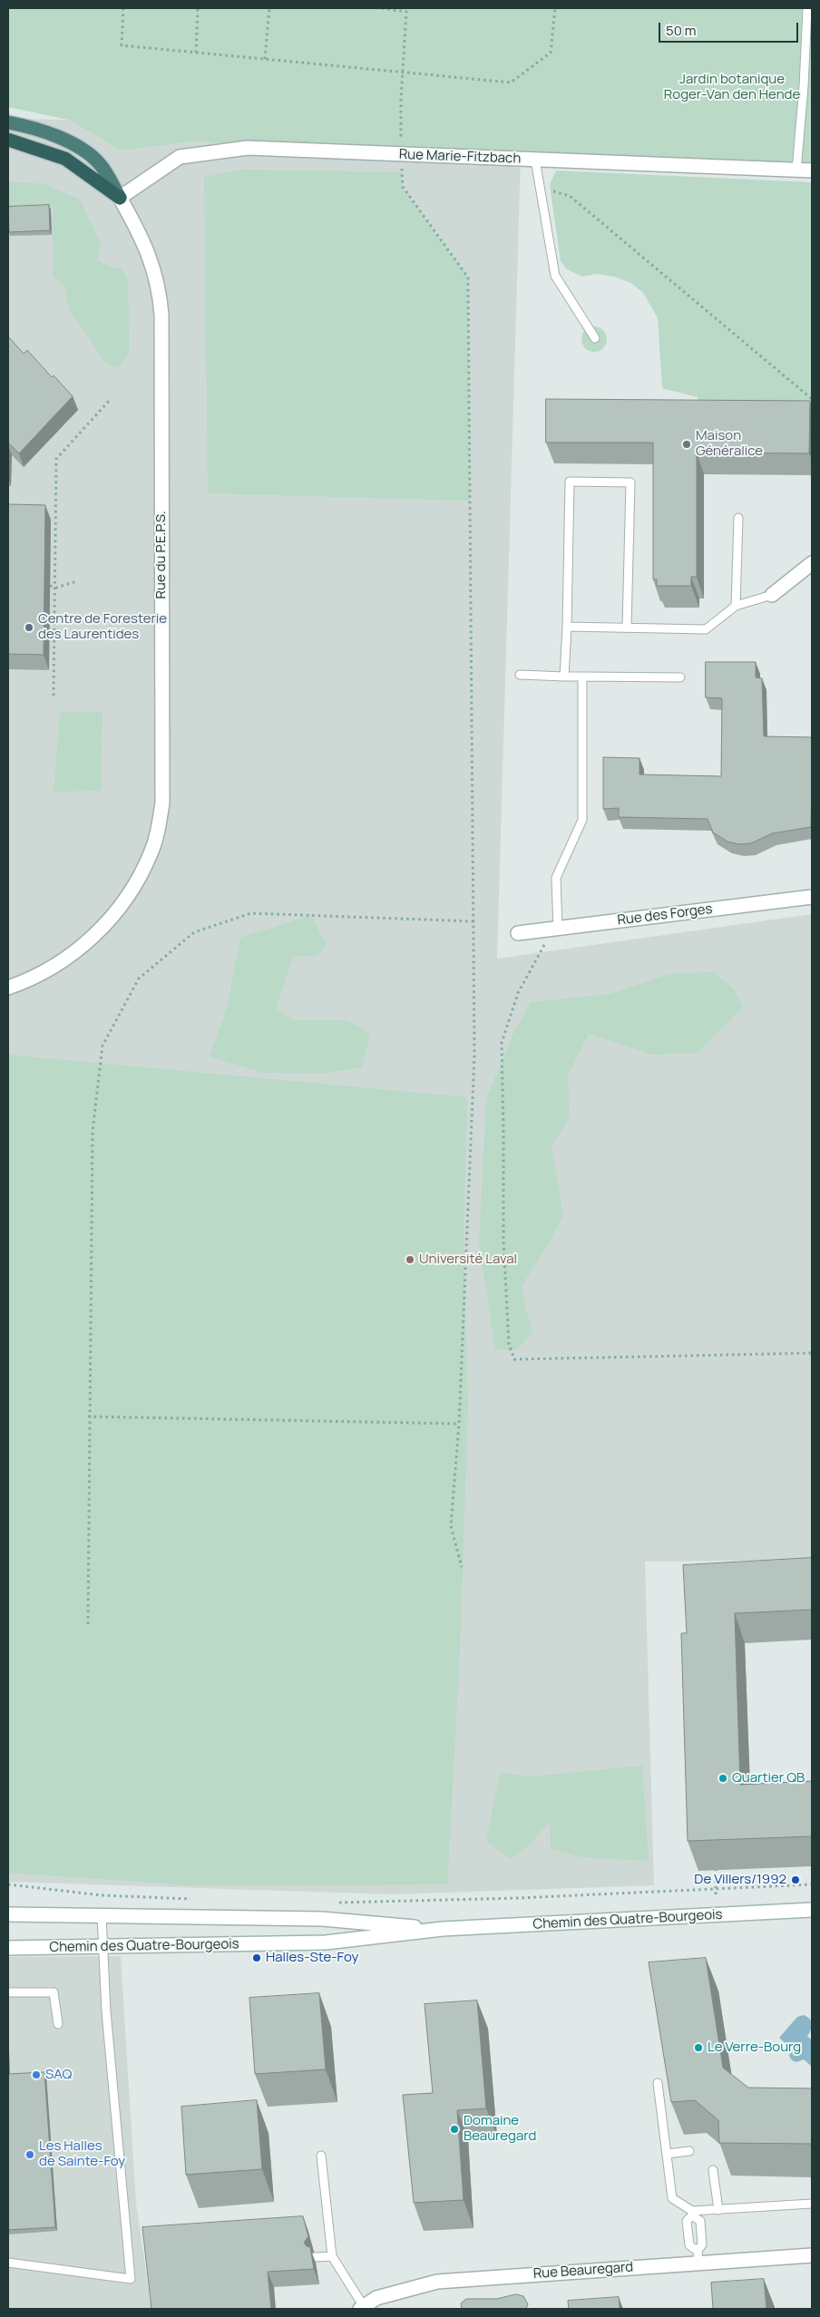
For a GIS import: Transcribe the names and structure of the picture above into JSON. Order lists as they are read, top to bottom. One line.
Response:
{"streets":{"street":["Rue Marie-Fitzbach","Rue du P.E.P.S.","Rue des Forges","Chemin des Quatre-Bourgeois","Rue Beauregard"]},"crossings":[["Rue Marie-Fitzbach","Rue du P.E.P.S."]],"parks":["Jardin botanique Roger-Van den Hende"],"places":["Maison Généralice","Centre de Foresterie des Laurentides","Université Laval","Quartier QB","De Villers/1992","Halles-Ste-Foy","Le Verre-Bourg","SAQ","Domaine Beauregard","Les Halles de Sainte-Foy"],"scale_bar":"50 m"}
